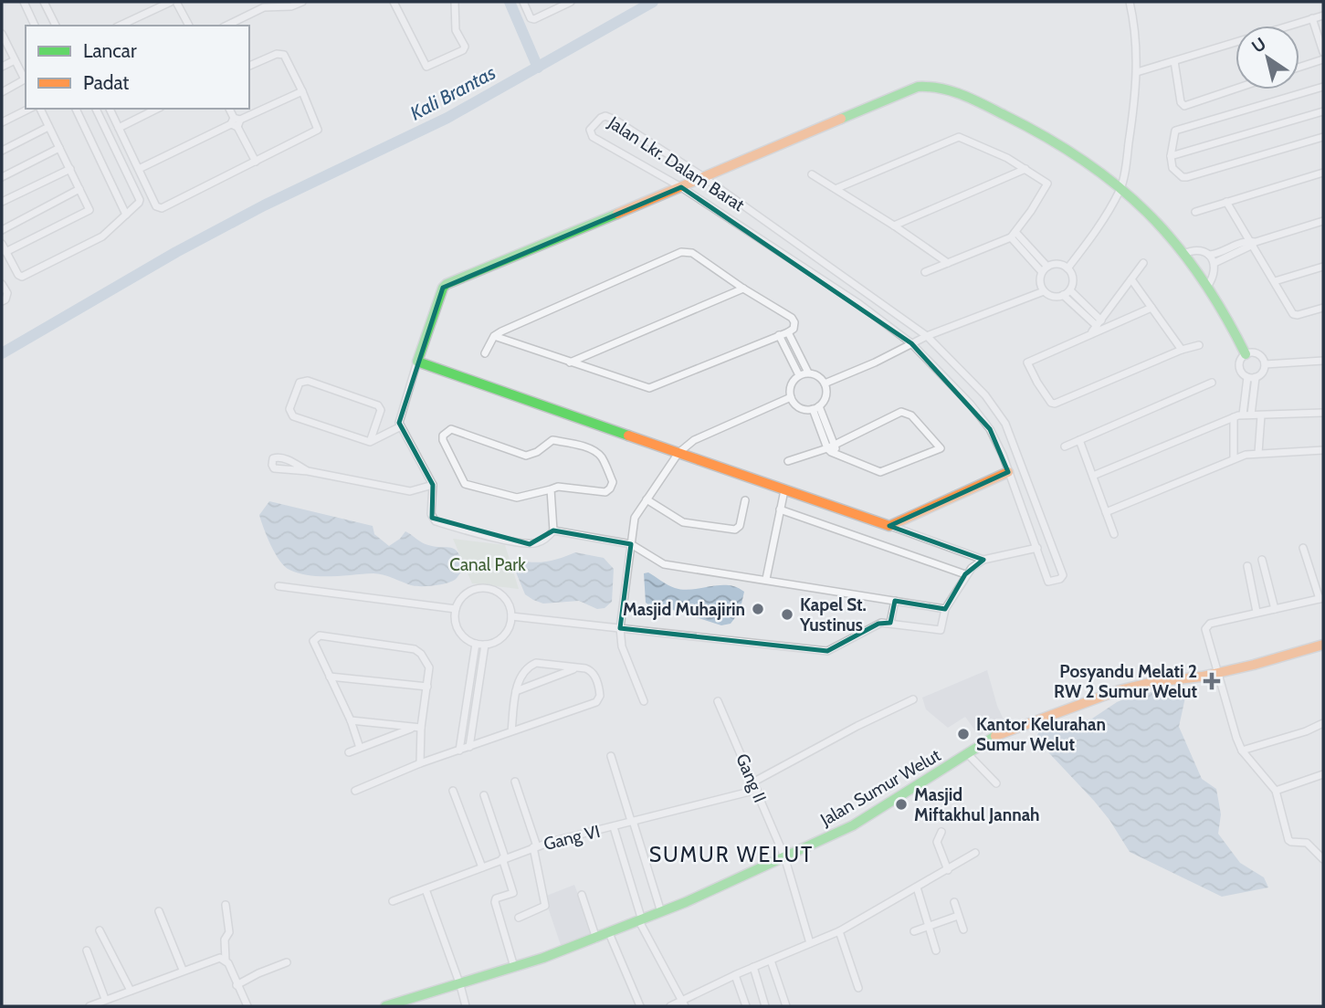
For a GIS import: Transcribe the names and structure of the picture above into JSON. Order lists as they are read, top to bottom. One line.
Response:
{"streets":{"street":["Jalan Lkr. Dalam Barat","Gang II","Jalan Sumur Welut","Gang VI"]},"crossings":[["Gang II","Jalan Sumur Welut"],["Gang II","Gang VI"]],"districts":["SUMUR WELUT"],"water":["Kali Brantas"],"parks":["Canal Park"],"places":{"other":["Masjid Muhajirin","Kapel St. Yustinus","Kantor Kelurahan Sumur Welut","Masjid Miftakhul Jannah"],"health":["Posyandu Melati 2 RW 2 Sumur Welut"]},"legend":["Lancar","Padat"],"north":"top left"}
